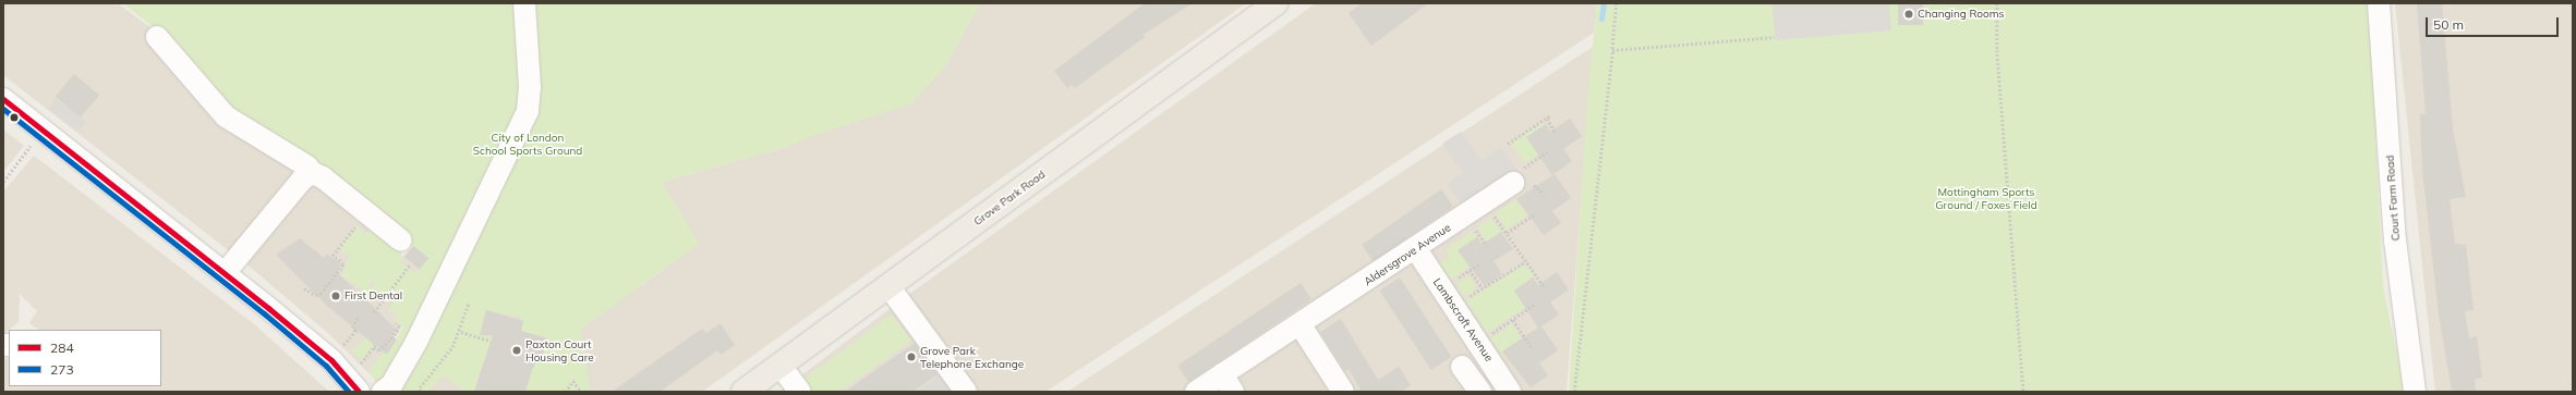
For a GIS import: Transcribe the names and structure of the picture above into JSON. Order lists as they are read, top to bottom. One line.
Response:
{"streets":{"main road":["Grove Park Road"],"street":["Court Farm Road","Aldersgrove Avenue","Lambscroft Avenue"]},"crossings":[["Aldersgrove Avenue","Lambscroft Avenue"]],"parks":["City of London School Sports Ground","Mottingham Sports Ground / Foxes Field"],"places":["Changing Rooms","First Dental","Paxton Court Housing Care","Grove Park Telephone Exchange"],"lines":["transit line 284","transit line 273"],"legend":["284","273"],"scale_bar":"50 m"}
